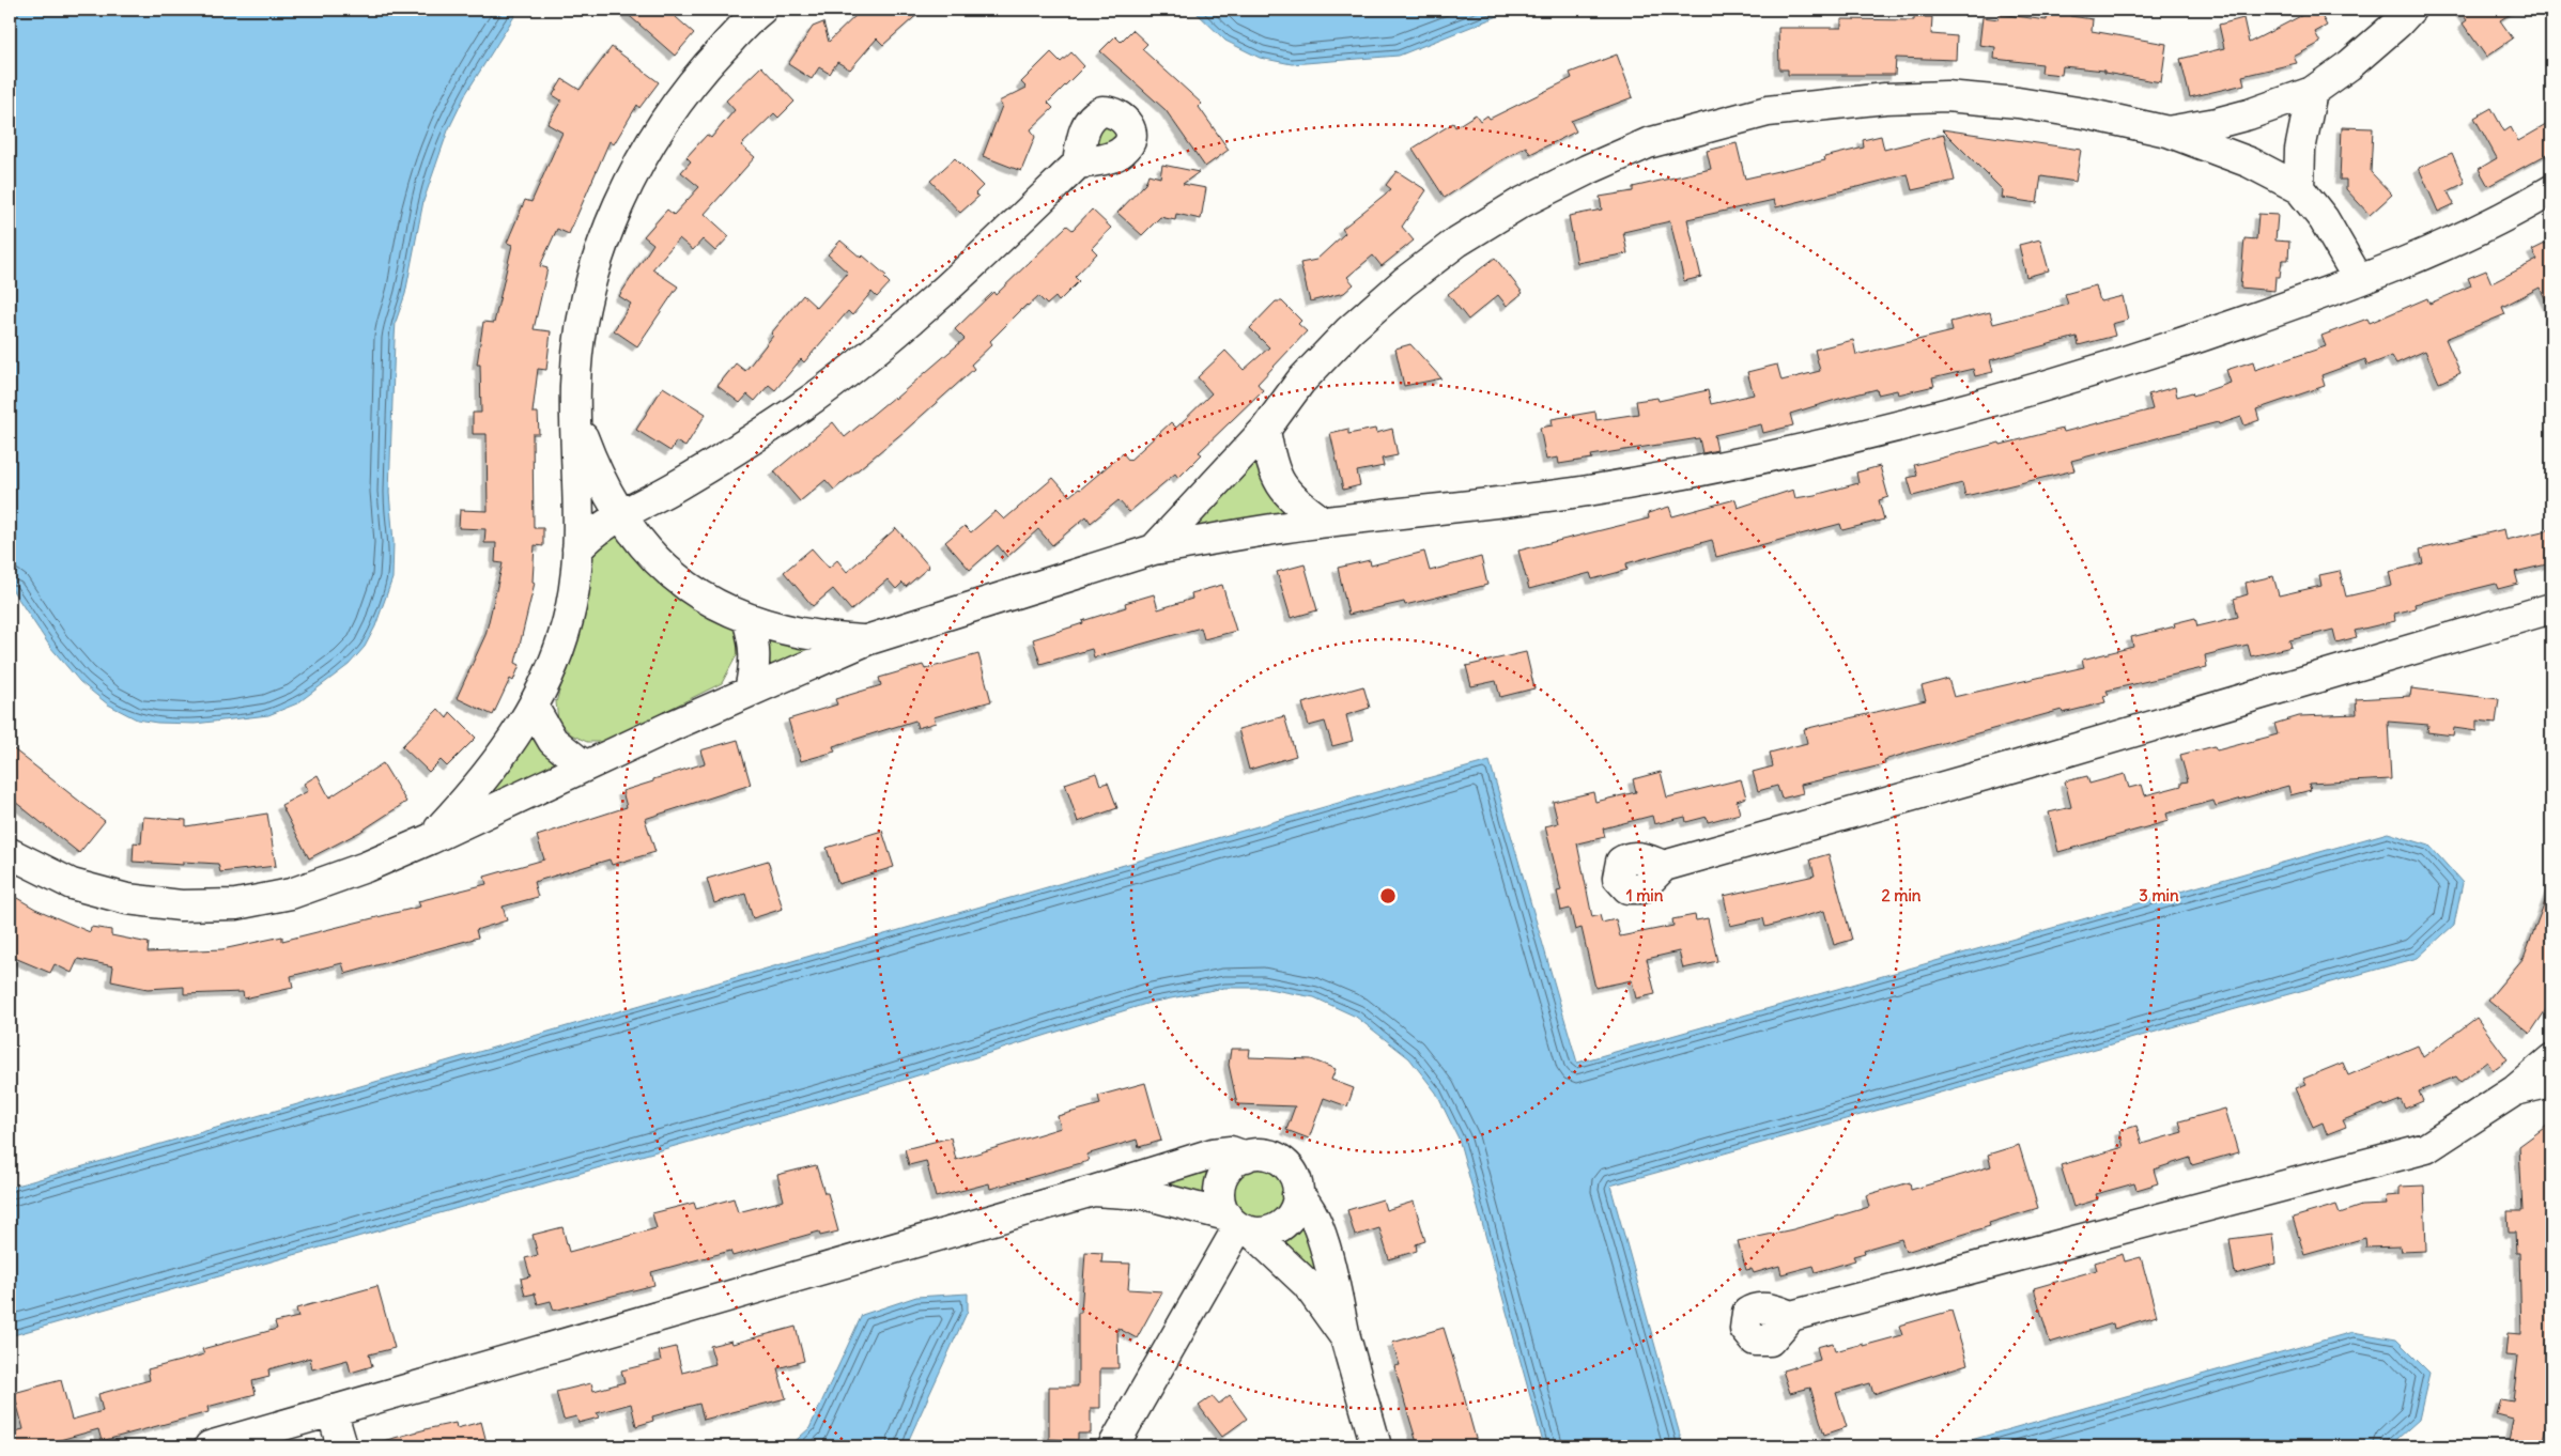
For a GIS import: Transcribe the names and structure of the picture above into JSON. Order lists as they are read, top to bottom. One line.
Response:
{"rings":["1 min","2 min","3 min"]}
